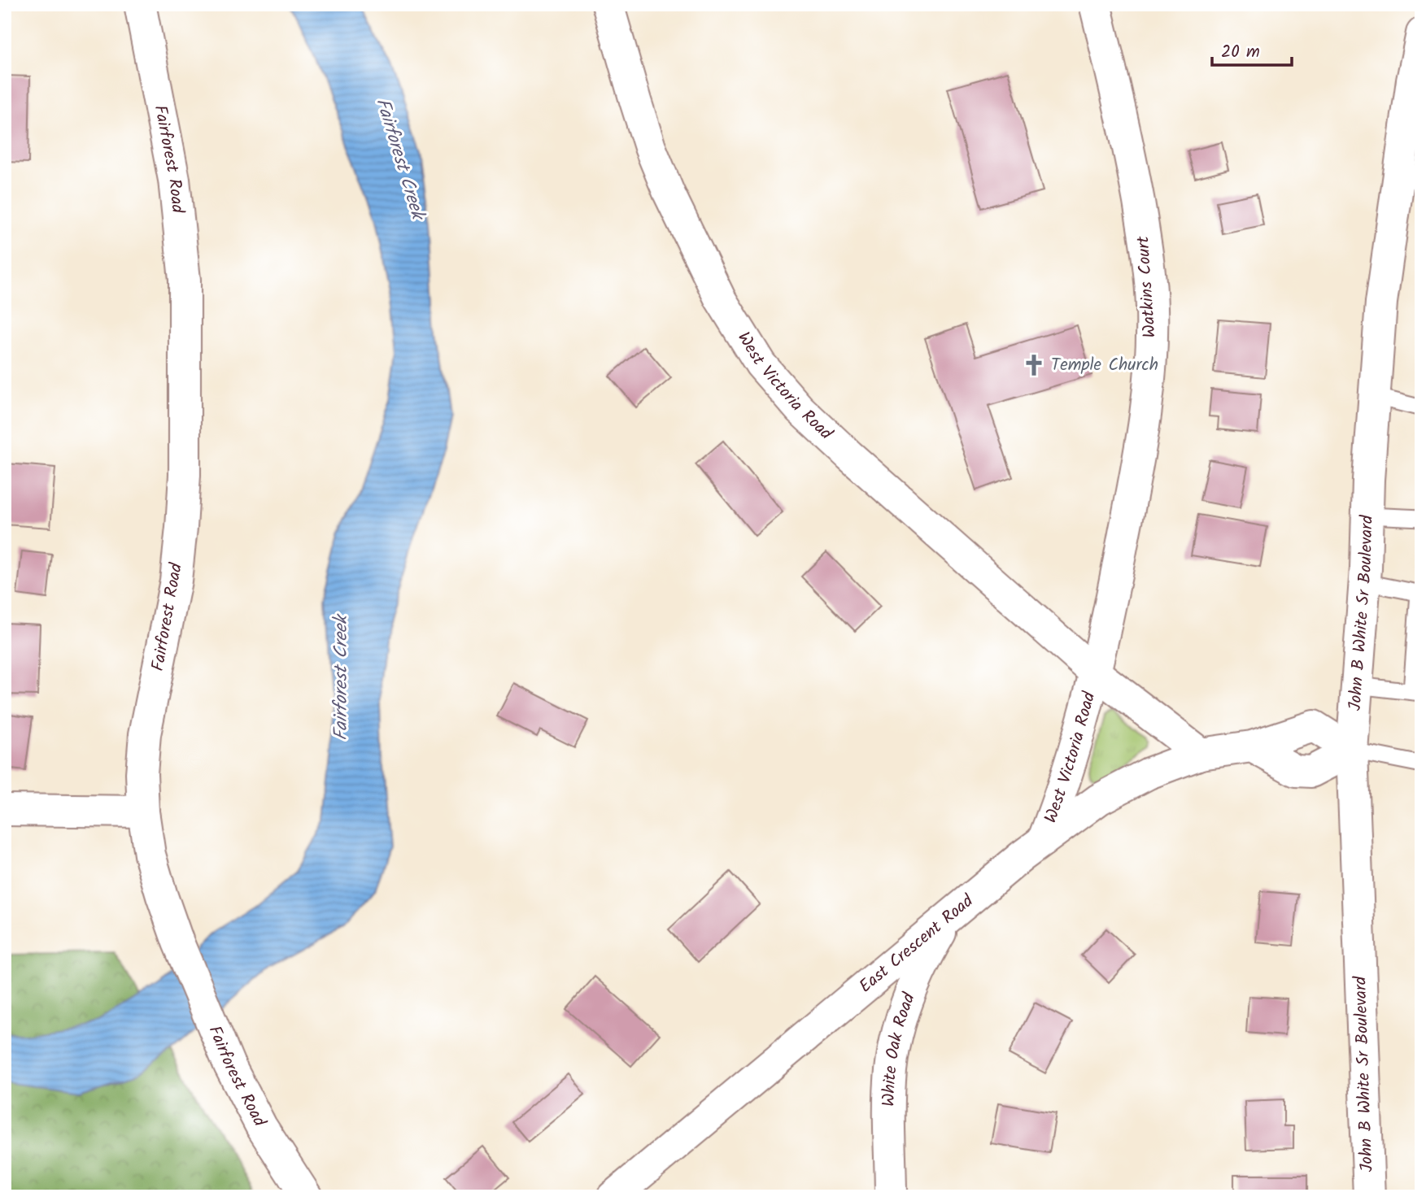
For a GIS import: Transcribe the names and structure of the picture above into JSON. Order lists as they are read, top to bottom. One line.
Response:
{"streets":{"street":["Fairforest Road","Watkins Court","West Victoria Road","John B White Sr Boulevard","East Crescent Road","White Oak Road"]},"crossings":[["Watkins Court","West Victoria Road"],["West Victoria Road","East Crescent Road"],["John B White Sr Boulevard","East Crescent Road"],["East Crescent Road","White Oak Road"]],"water":["Fairforest Creek"],"places":{"church":["Temple Church"]},"scale_bar":"20 m"}
